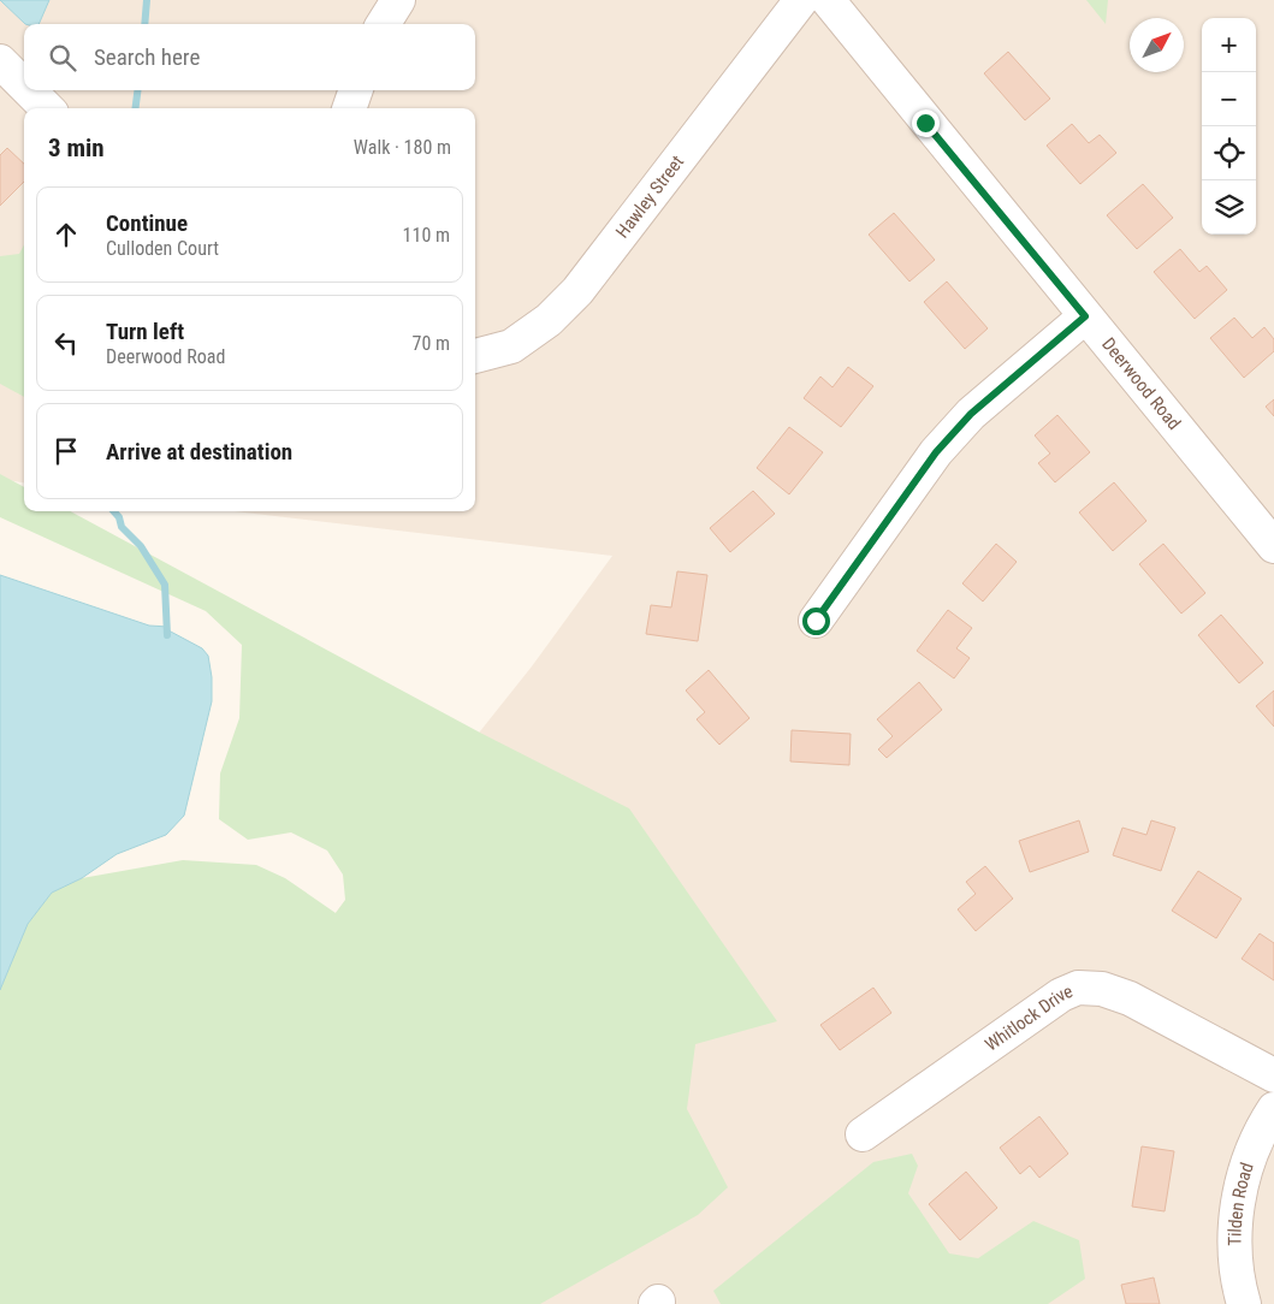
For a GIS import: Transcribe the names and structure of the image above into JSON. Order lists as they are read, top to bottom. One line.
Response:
{"streets":{"street":["Hawley Street","Deerwood Road","Whitlock Drive","Tilden Road"]},"north":"top right","page":{"map_buttons":["+","−"],"search":"Search here","heading":["3 min","Walk · 180 m"],"list":[["Continue","Culloden Court","110 m"],["Turn left","Deerwood Road","70 m"],"Arrive at destination"]}}
